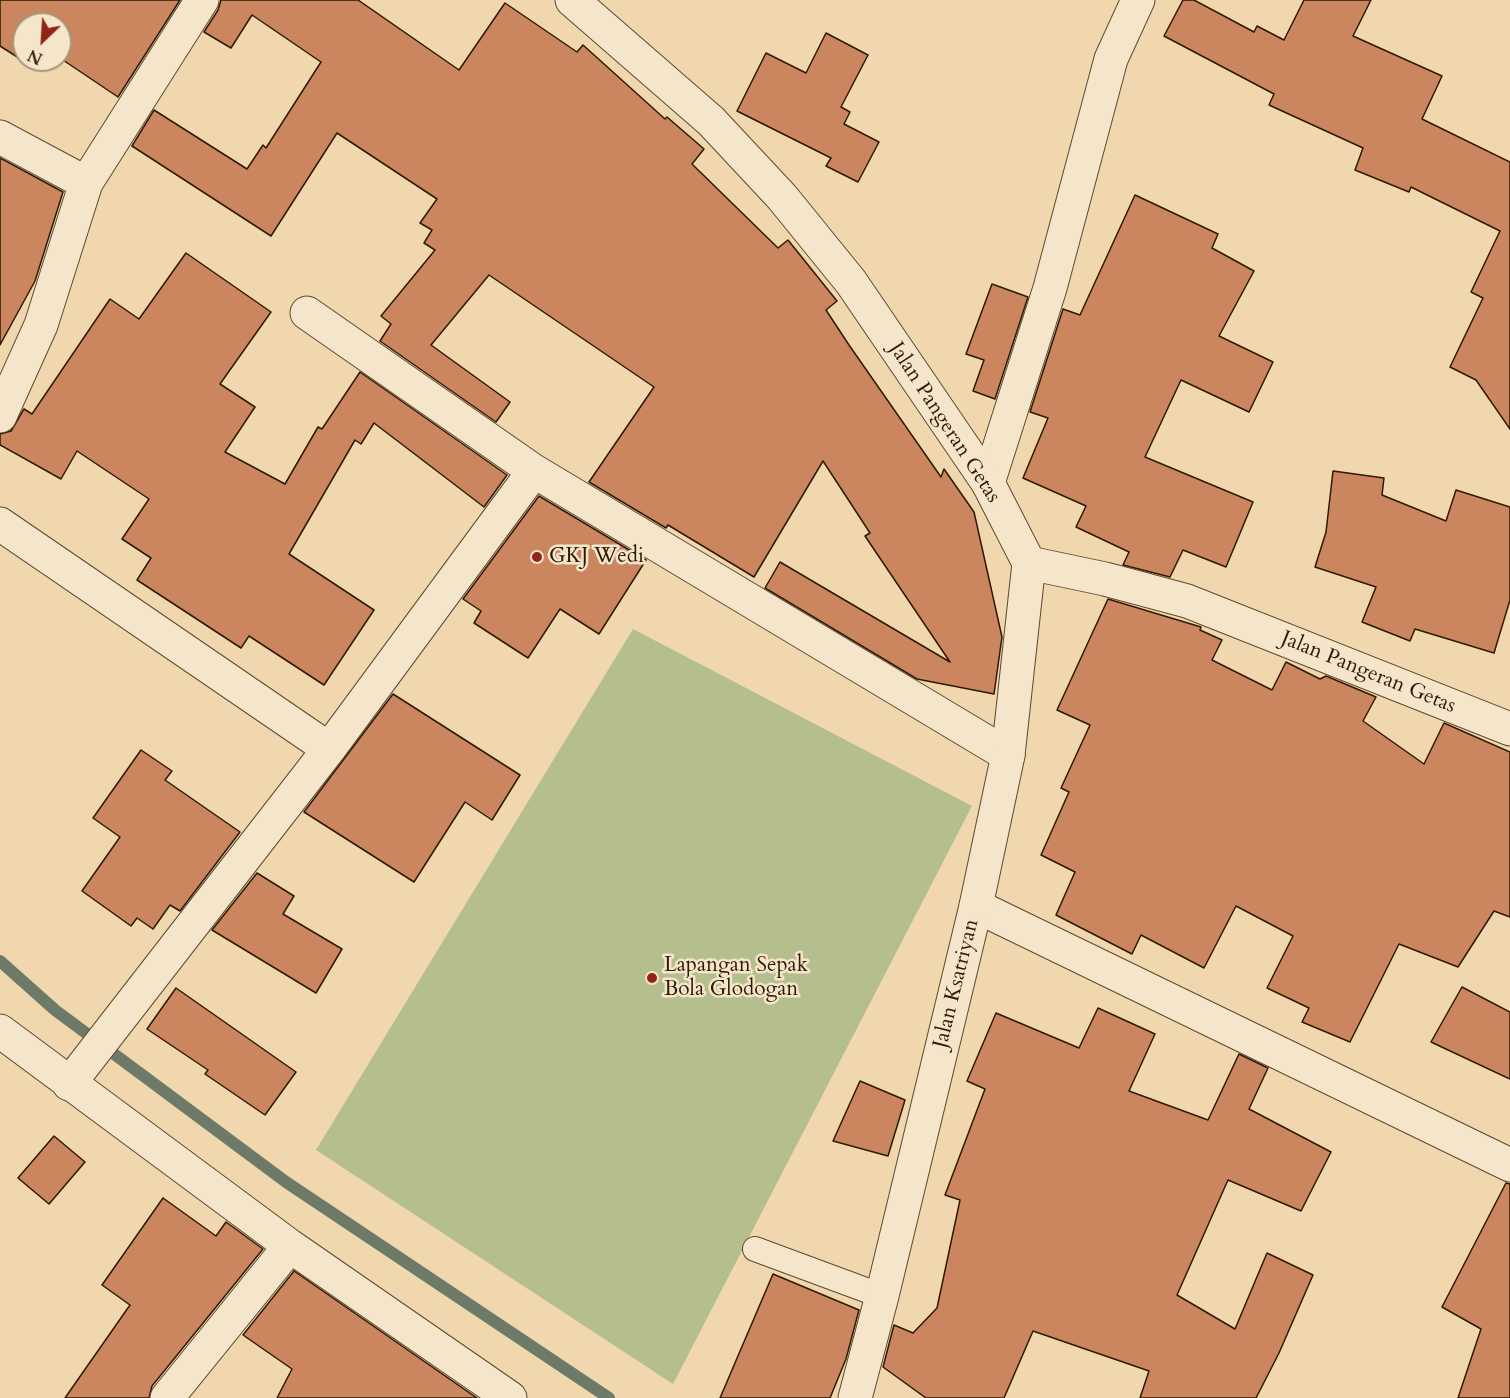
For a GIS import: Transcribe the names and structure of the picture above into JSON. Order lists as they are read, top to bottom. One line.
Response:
{"streets":{"street":["Jalan Pangeran Getas","Jalan Ksatriyan"]},"crossings":[["Jalan Pangeran Getas","Jalan Ksatriyan"]],"places":["GKJ Wedi","Lapangan Sepak Bola Glodogan"],"north":"bottom left"}
